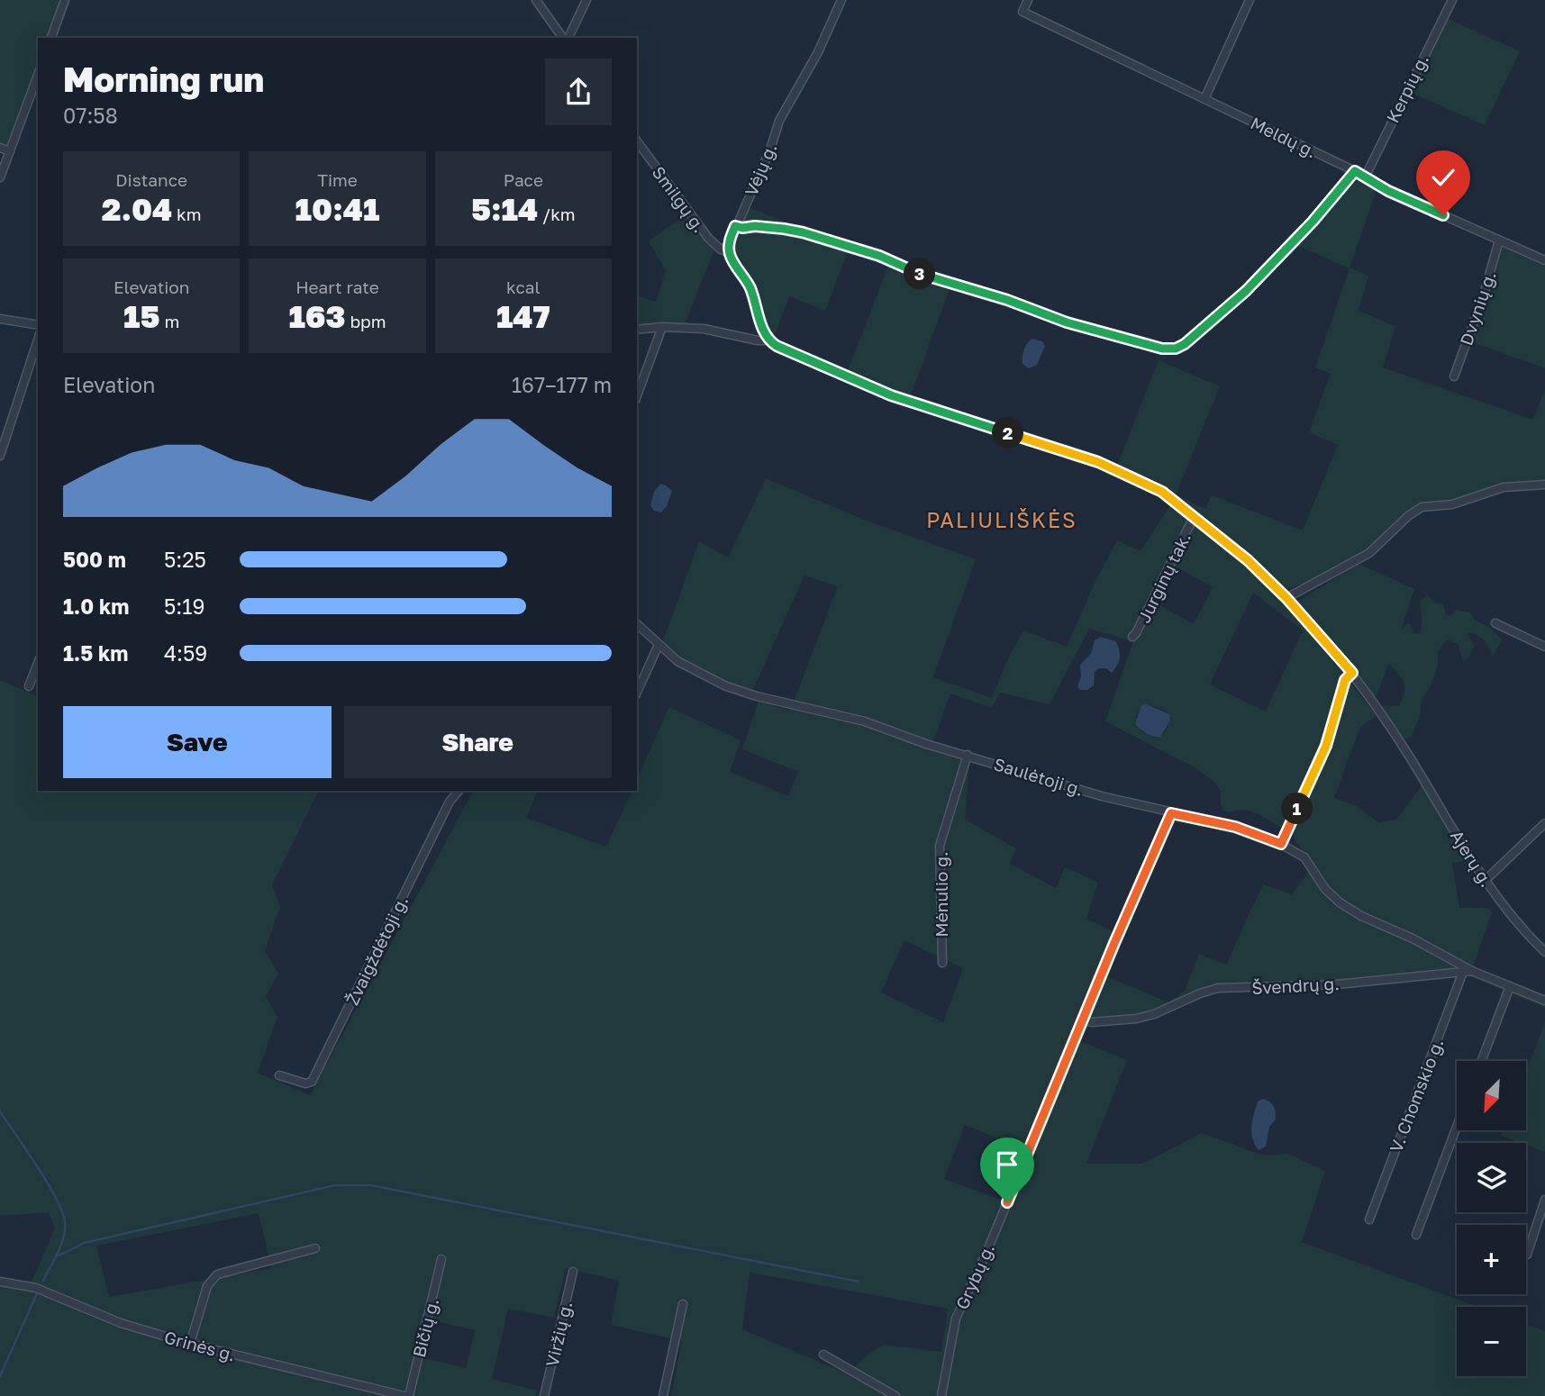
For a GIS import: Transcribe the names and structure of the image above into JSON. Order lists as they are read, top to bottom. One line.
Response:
{"streets":{"street":["Kerpių g.","Meldų g.","Vėjų g.","Smilgų g.","Dvynių g.","Jurginų tak.","Saulėtoji g.","Ajerų g.","Mėnulio g.","Žvaigždėtoji g.","Švendrų g.","V. Chomskio g.","Grybų g.","Bičių g.","Viržių g.","Grinės g."]},"crossings":[["Kerpių g.","Meldų g."],["Meldų g.","Dvynių g."],["Vėjų g.","Smilgų g."],["Jurginų tak.","Ajerų g."],["Saulėtoji g.","Mėnulio g."],["Saulėtoji g.","Švendrų g."],["Saulėtoji g.","Grybų g."],["Švendrų g.","V. Chomskio g."],["Švendrų g.","Grybų g."],["Bičių g.","Grinės g."]],"districts":["PALIULIŠKĖS"],"north":"bottom left","page":{"heading":["Morning run","07:58"],"stats":[["Distance","2.04 km"],["Time","10:41"],["Pace","5:14 /km"],["Elevation","15 m"],["Heart rate","163 bpm"],["kcal","147"]],"pins":["3","2","1"],"chart":["Elevation","167–177 m"],"list":[{"name":"500 m","note":"5:25"},{"name":"1.0 km","note":"5:19"},{"name":"1.5 km","note":"4:59"}],"buttons":["Save","Share"],"map_buttons":["+","−"]}}
